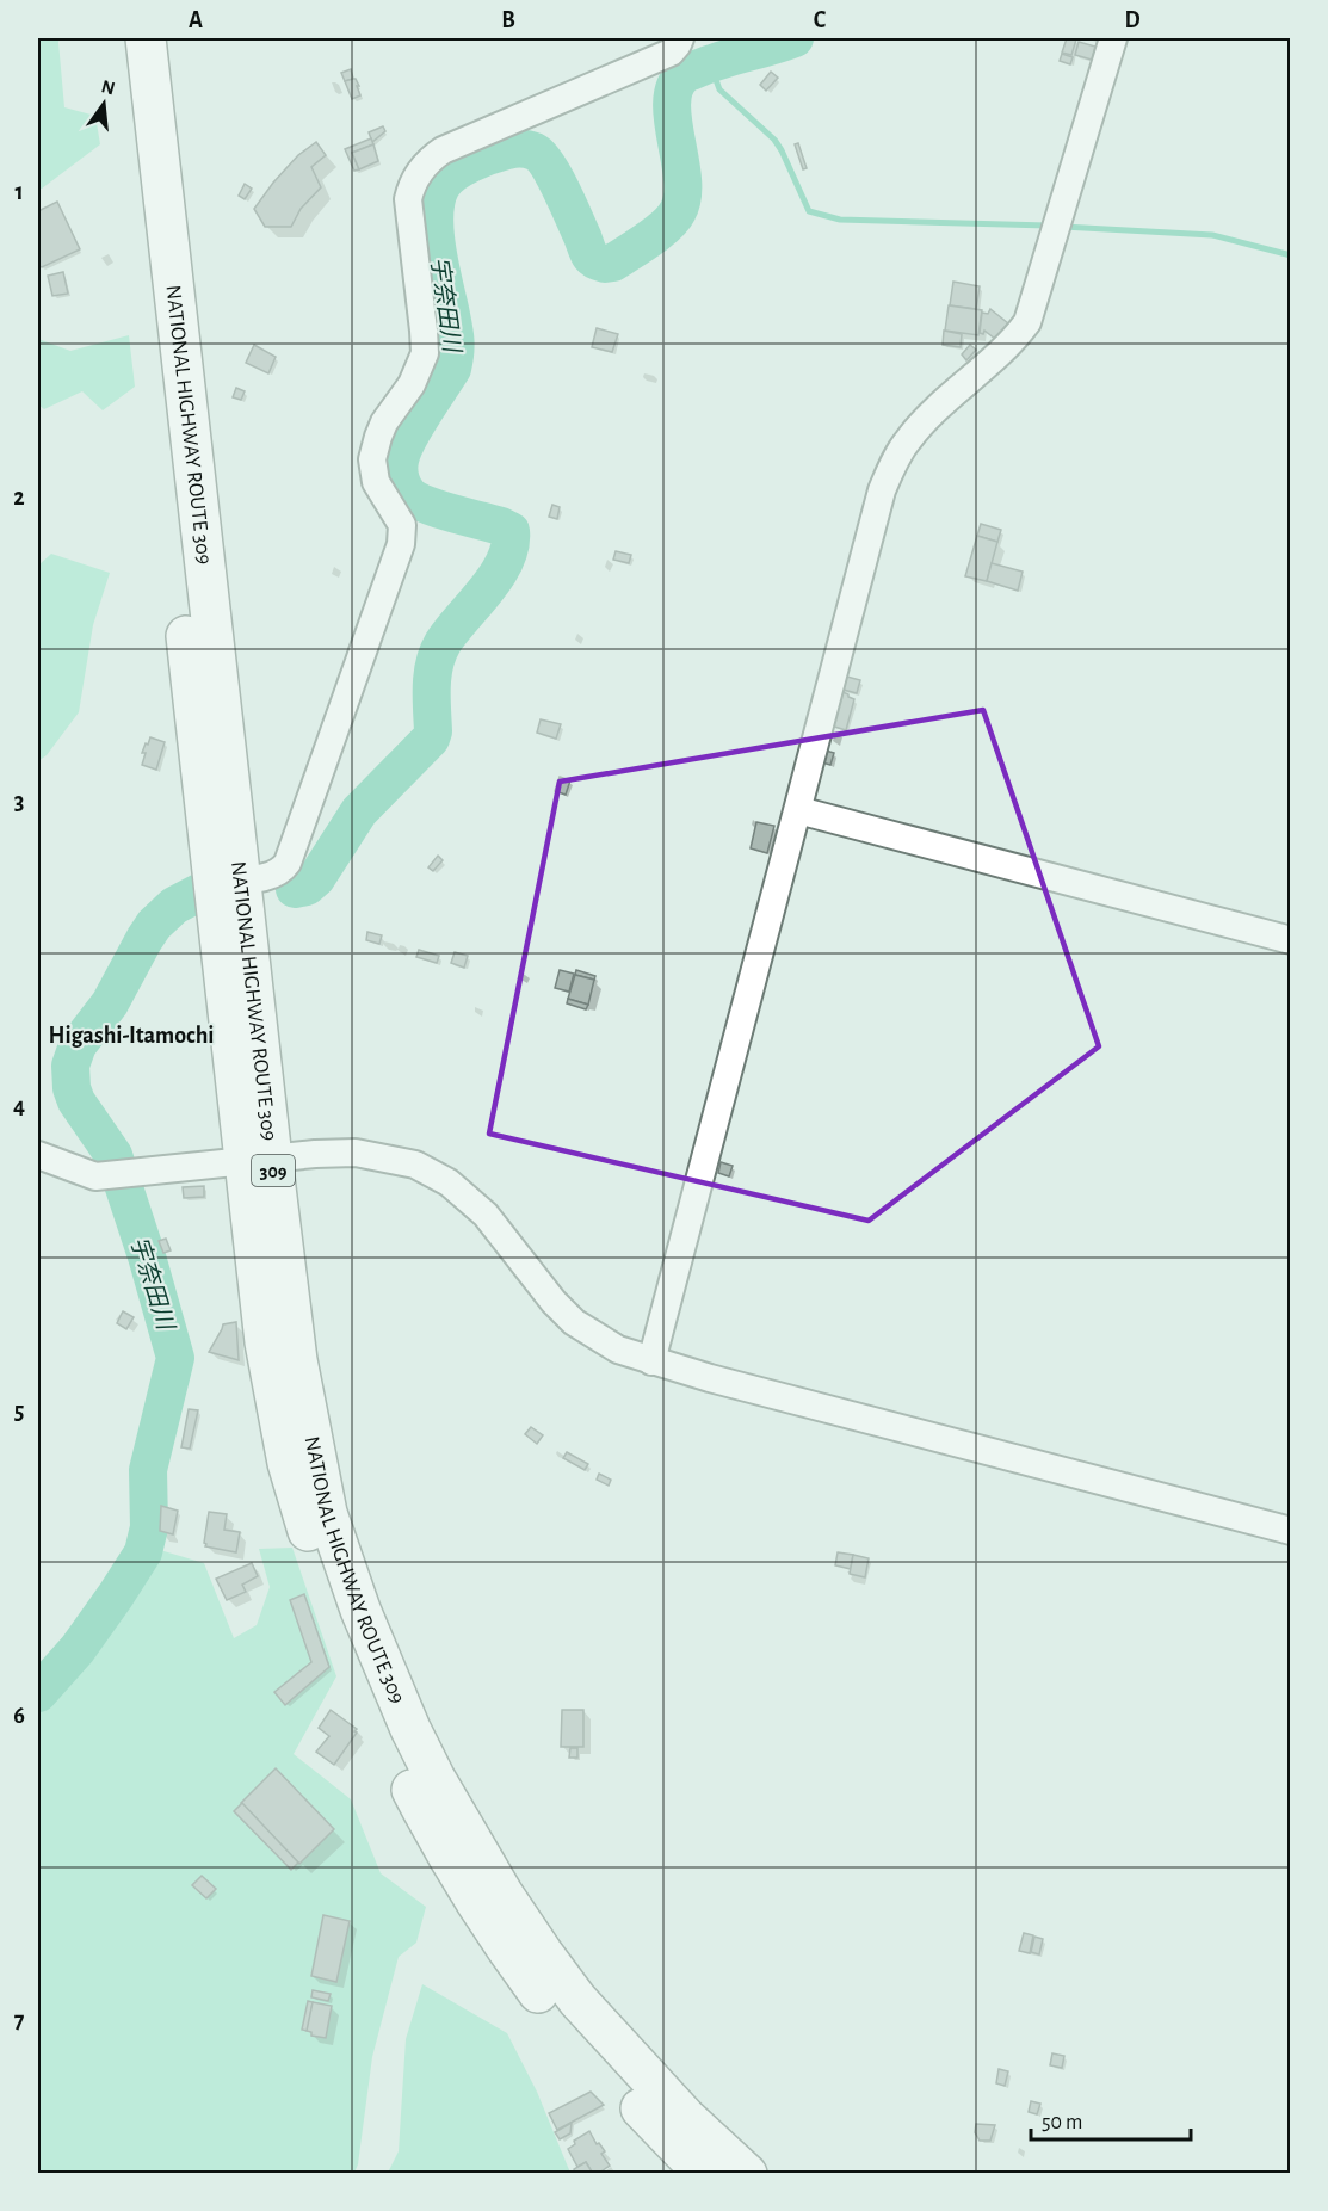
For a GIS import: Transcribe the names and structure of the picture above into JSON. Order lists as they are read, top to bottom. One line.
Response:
{"streets":{"highway":["NATIONAL HIGHWAY ROUTE 309","309"]},"districts":["Higashi-Itamochi"],"water":["宇奈田川"],"scale_bar":"50 m","north":"top","grid":{"columns":["A","B","C","D"],"rows":["1","2","3","4","5","6","7"]}}
